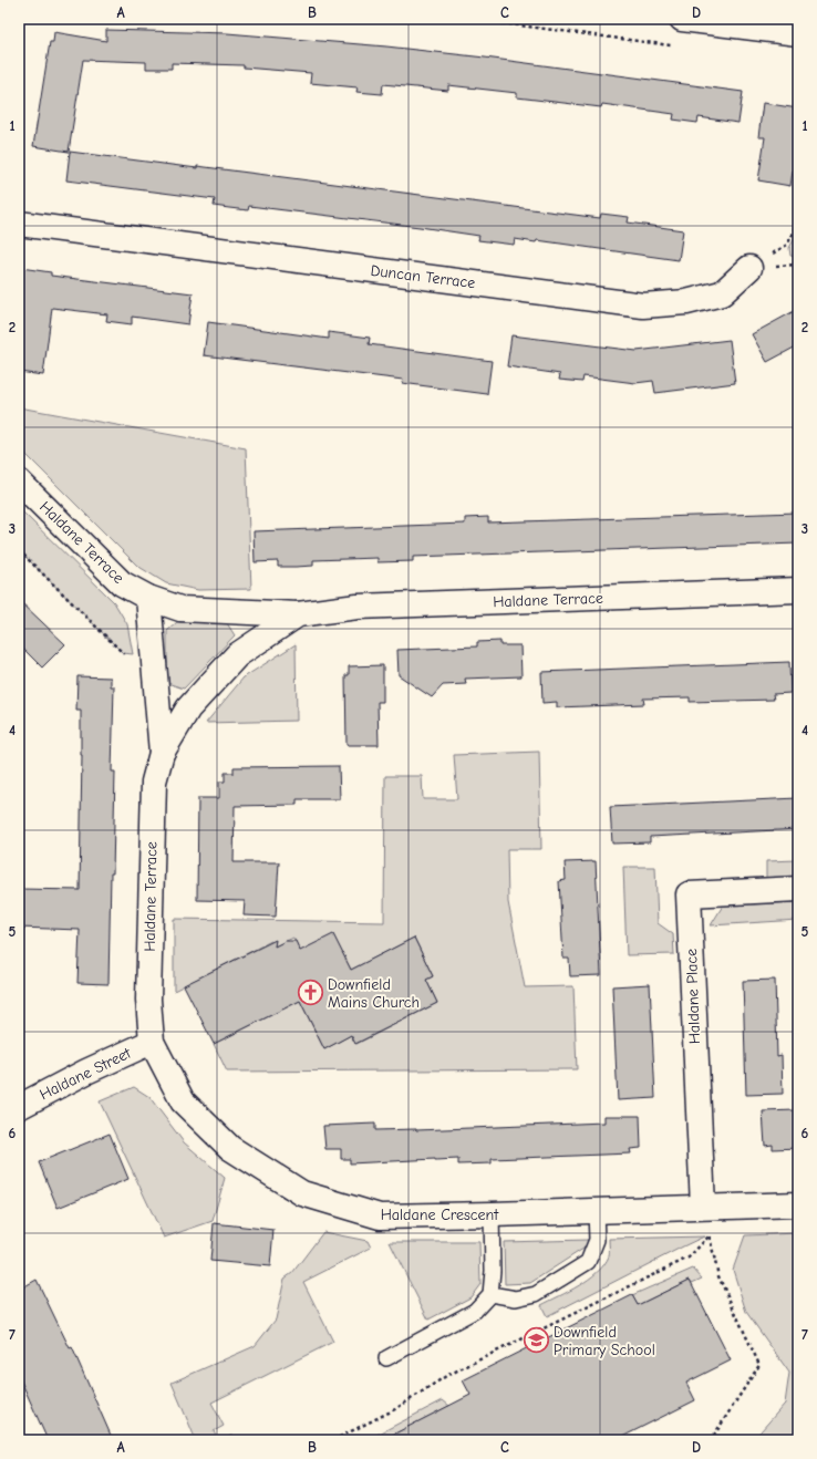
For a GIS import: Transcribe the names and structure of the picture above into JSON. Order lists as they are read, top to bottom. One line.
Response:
{"streets":{"street":["Duncan Terrace","Haldane Terrace","Haldane Place","Haldane Street","Haldane Crescent"]},"crossings":[["Haldane Terrace","Haldane Street"],["Haldane Terrace","Haldane Crescent"],["Haldane Place","Haldane Crescent"],["Haldane Street","Haldane Crescent"]],"places":{"church":["Downfield Mains Church"],"school or university":["Downfield Primary School"]},"grid":{"columns":["A","B","C","D"],"rows":["1","2","3","4","5","6","7"]}}
